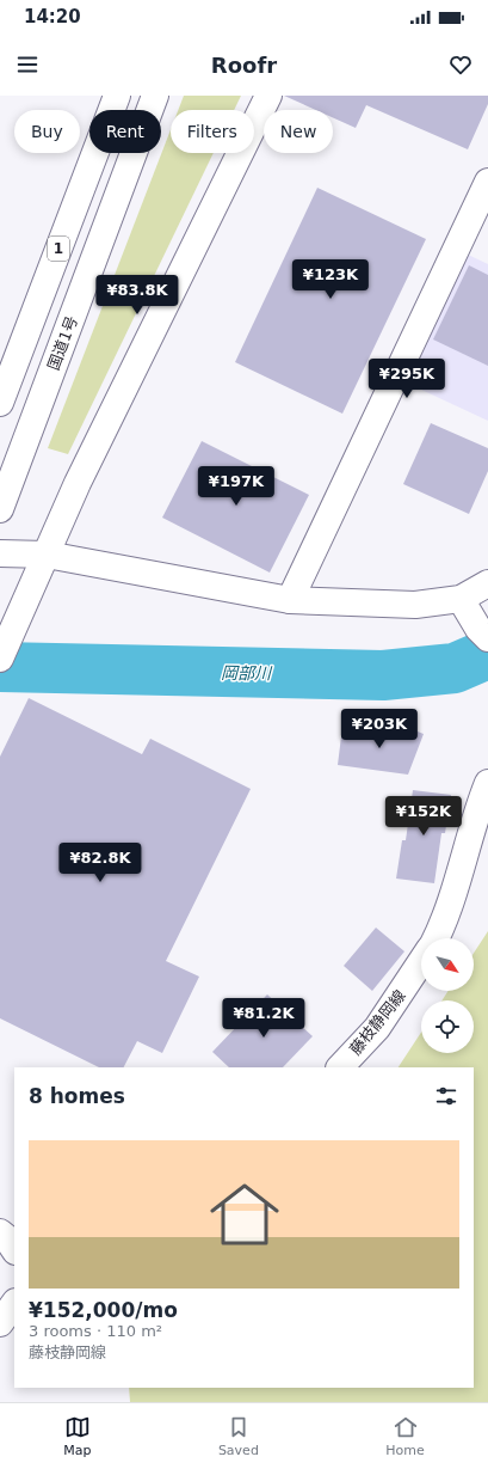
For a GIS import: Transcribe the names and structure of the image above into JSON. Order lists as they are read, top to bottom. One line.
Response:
{"streets":{"main road":["1","国道1号","藤枝静岡線"]},"water":["岡部川"],"north":"bottom right","page":{"status":"14:20","header":"Roofr","chip":["Buy","Rent","Filters","New"],"price":["¥123K","¥83.8K","¥295K","¥197K","¥203K","¥152K","¥82.8K","¥81.2K"],"heading":"8 homes","list":[{"name":"¥152,000/mo","note":"3 rooms · 110 m² · 藤枝静岡線"}],"tabs":["Map","Saved","Home"]}}
